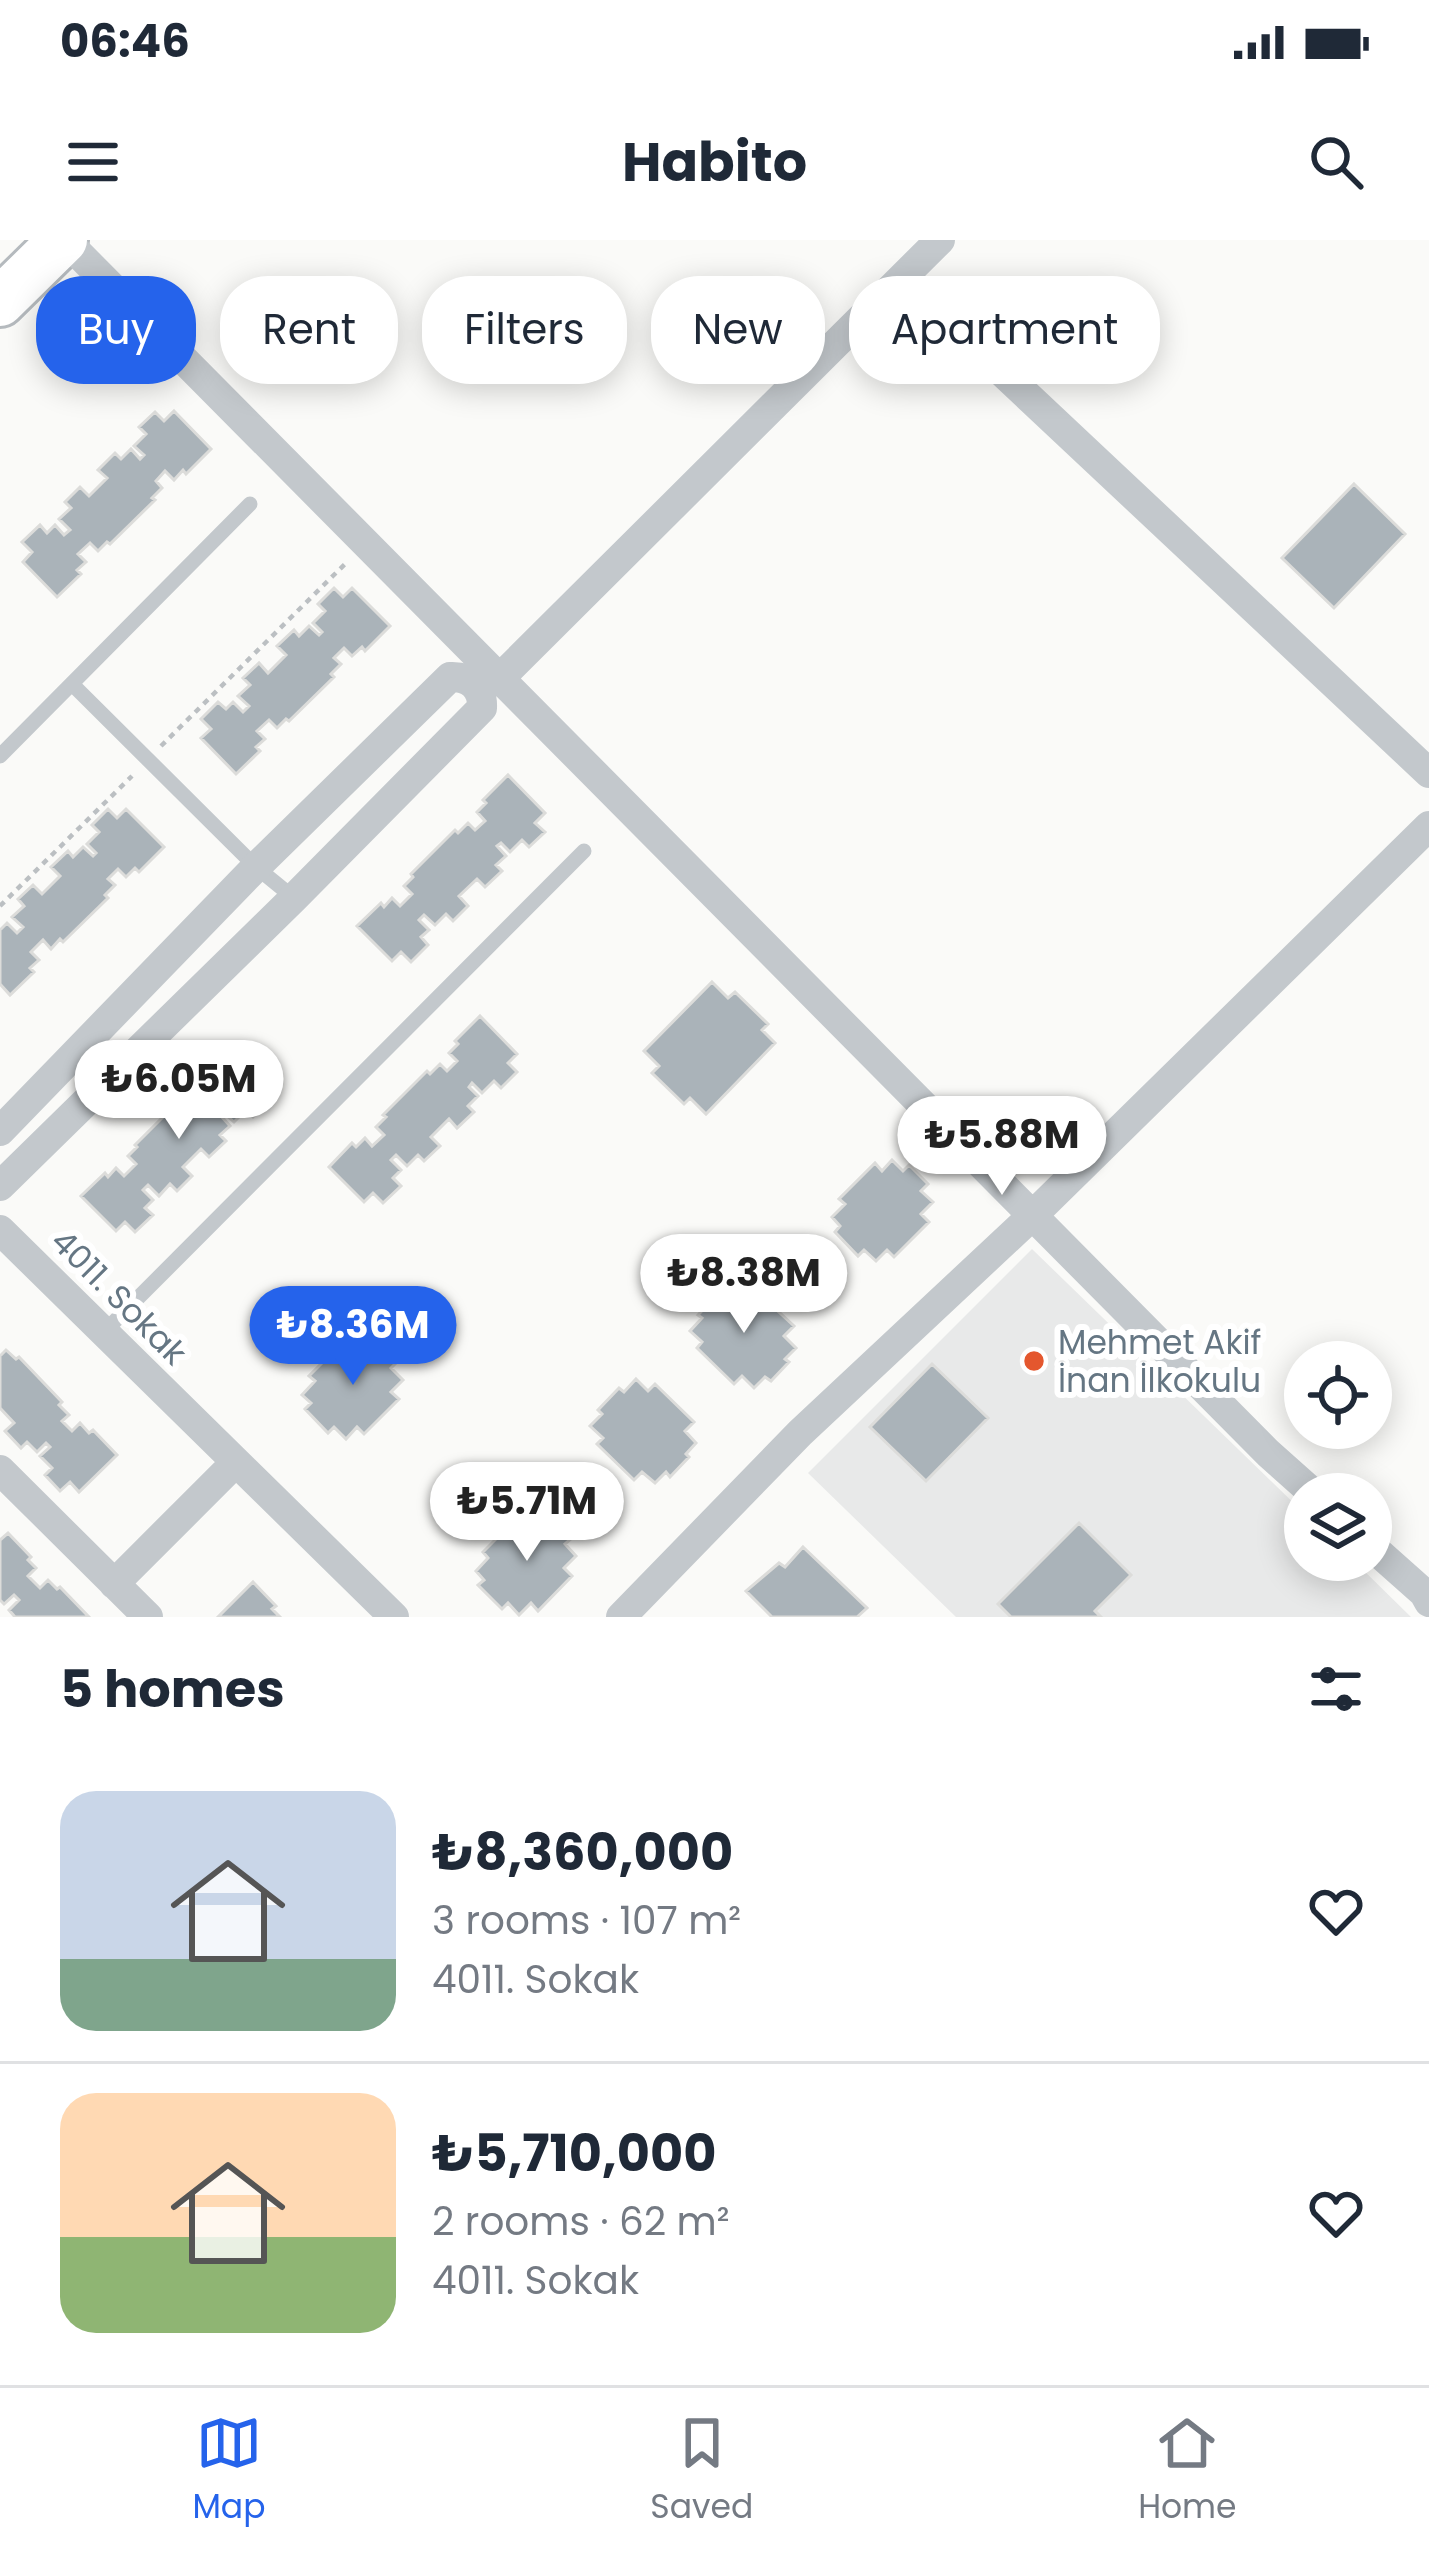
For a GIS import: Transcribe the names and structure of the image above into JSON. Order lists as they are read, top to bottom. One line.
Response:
{"streets":{"street":["4011. Sokak"]},"places":["Mehmet Akif İnan İlkokulu"],"page":{"status":"06:46","header":"Habito","chip":["Buy","Rent","Filters","New","Apartment"],"price":["₺6.05M","₺5.88M","₺8.38M","₺8.36M","₺5.71M"],"heading":"5 homes","list":[{"name":"₺8,360,000","note":"3 rooms · 107 m² · 4011. Sokak"},{"name":"₺5,710,000","note":"2 rooms · 62 m² · 4011. Sokak"}],"tabs":["Map","Saved","Home"]}}
